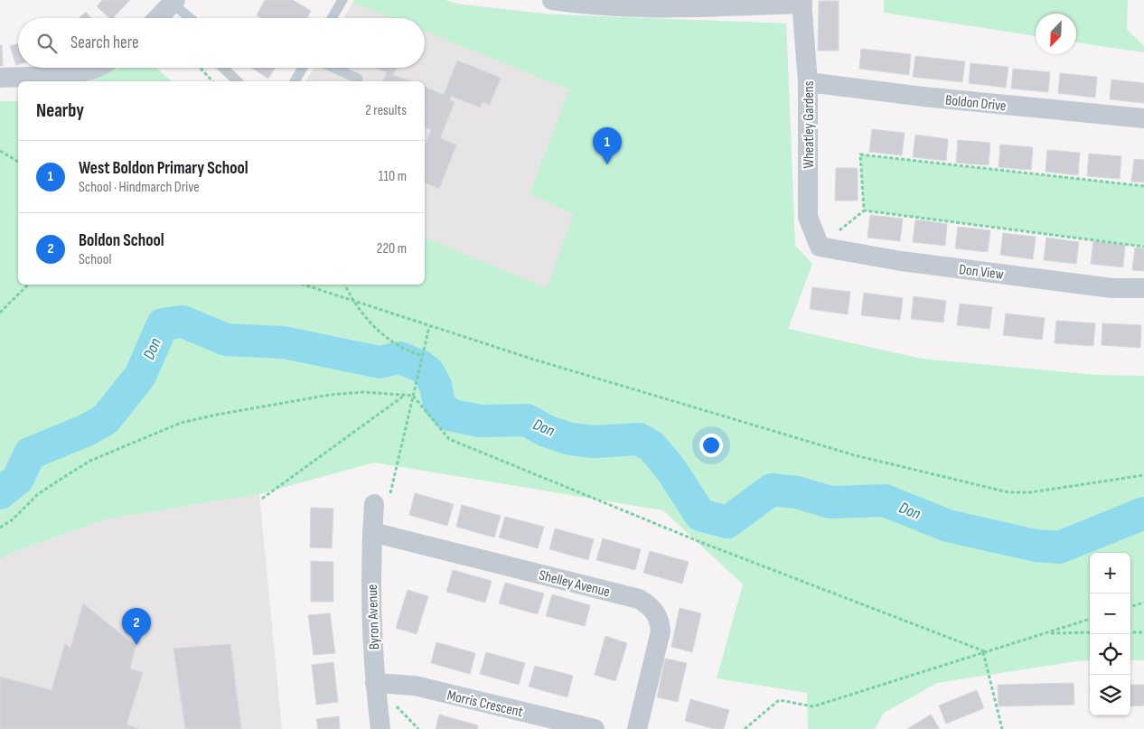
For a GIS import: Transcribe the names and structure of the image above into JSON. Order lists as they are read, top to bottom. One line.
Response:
{"streets":{"street":["Boldon Drive","Wheatley Gardens","Don View","Shelley Avenue","Byron Avenue","Morris Crescent"]},"crossings":[["Boldon Drive","Wheatley Gardens"],["Wheatley Gardens","Don View"],["Shelley Avenue","Byron Avenue"],["Byron Avenue","Morris Crescent"]],"water":["Don"],"north":"bottom left","page":{"search":"Search here","heading":["Nearby","2 results"],"pins":["1","2"],"list":[{"mark":"1","name":"West Boldon Primary School","note":"School · Hindmarch Drive","value":"110 m"},{"mark":"2","name":"Boldon School","note":"School","value":"220 m"}],"map_buttons":["+","−"]}}
